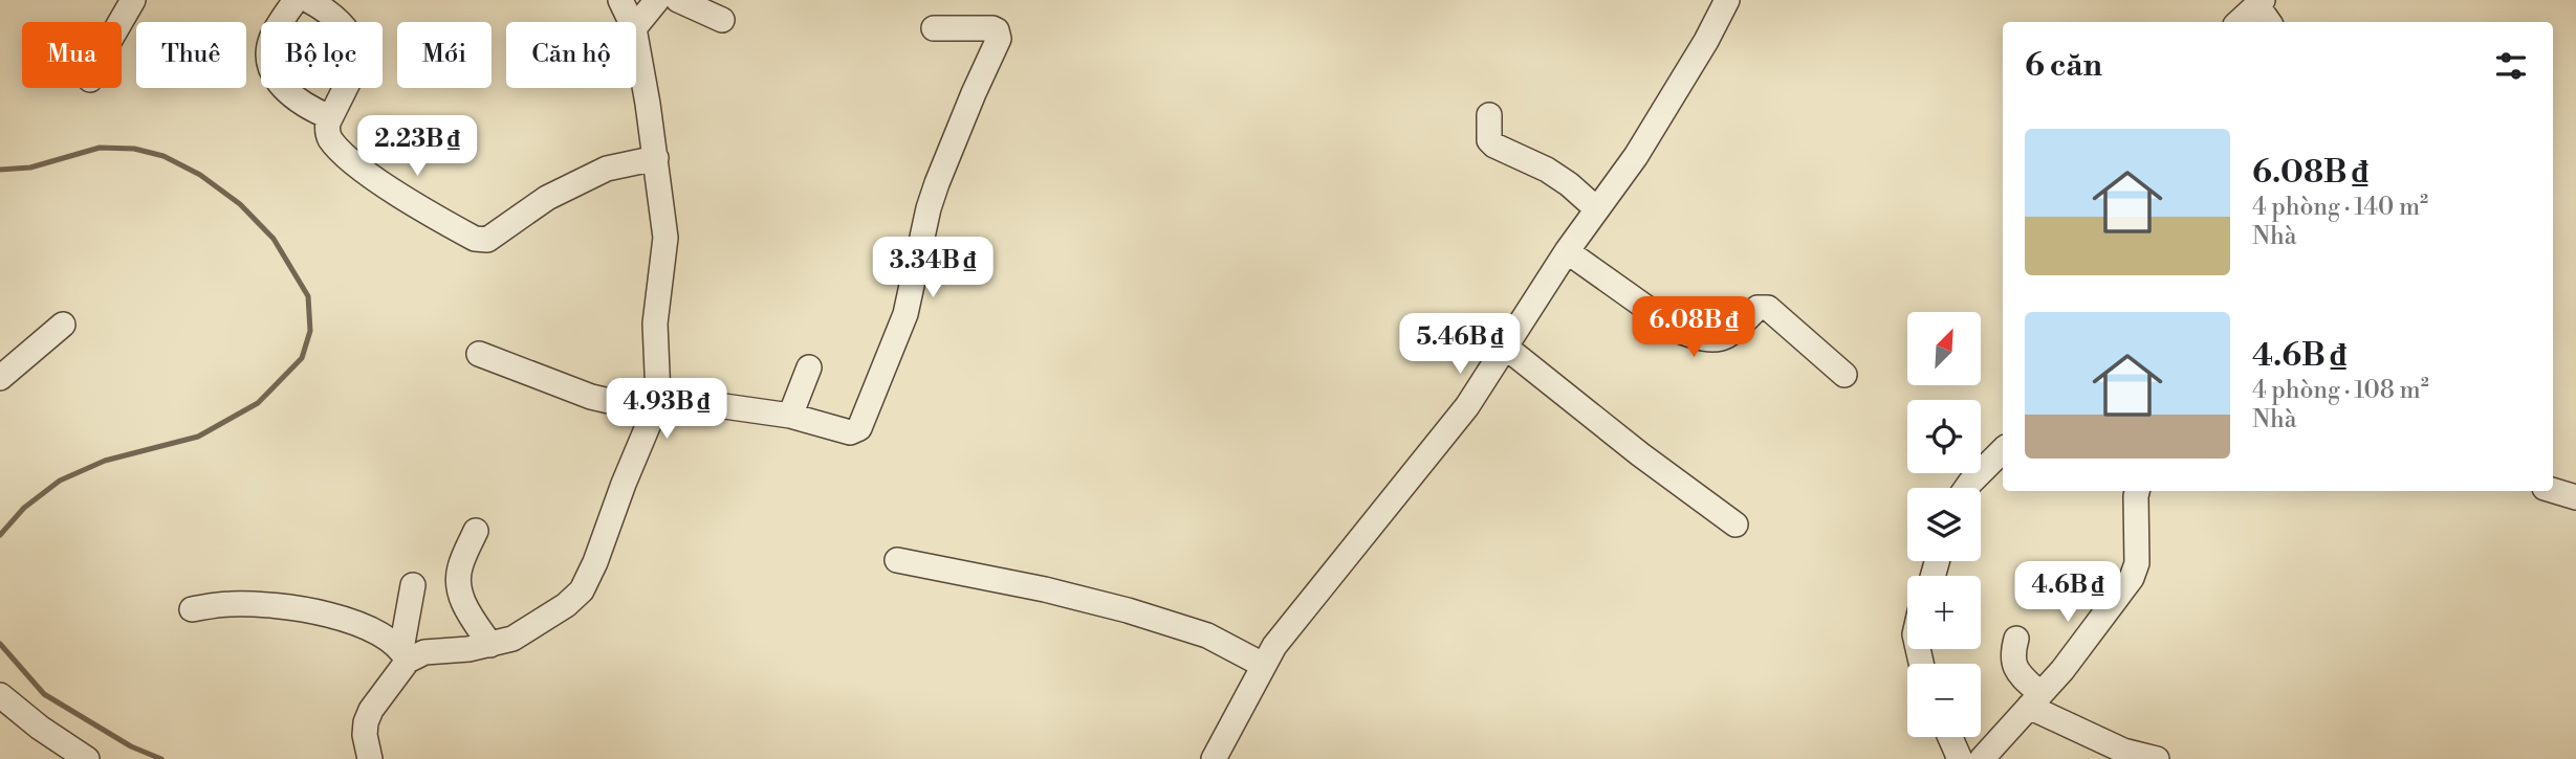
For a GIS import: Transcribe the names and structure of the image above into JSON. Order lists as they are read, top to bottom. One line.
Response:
{"north":"top right","page":{"chip":["Mua","Thuê","Bộ lọc","Mới","Căn hộ"],"heading":"6 căn","list":[{"name":"6.08B ₫","note":"4 phòng · 140 m² · Nhà"},{"name":"4.6B ₫","note":"4 phòng · 108 m² · Nhà"}],"price":["2.23B ₫","3.34B ₫","6.08B ₫","5.46B ₫","4.93B ₫","4.6B ₫"],"map_buttons":["+","−"]}}
